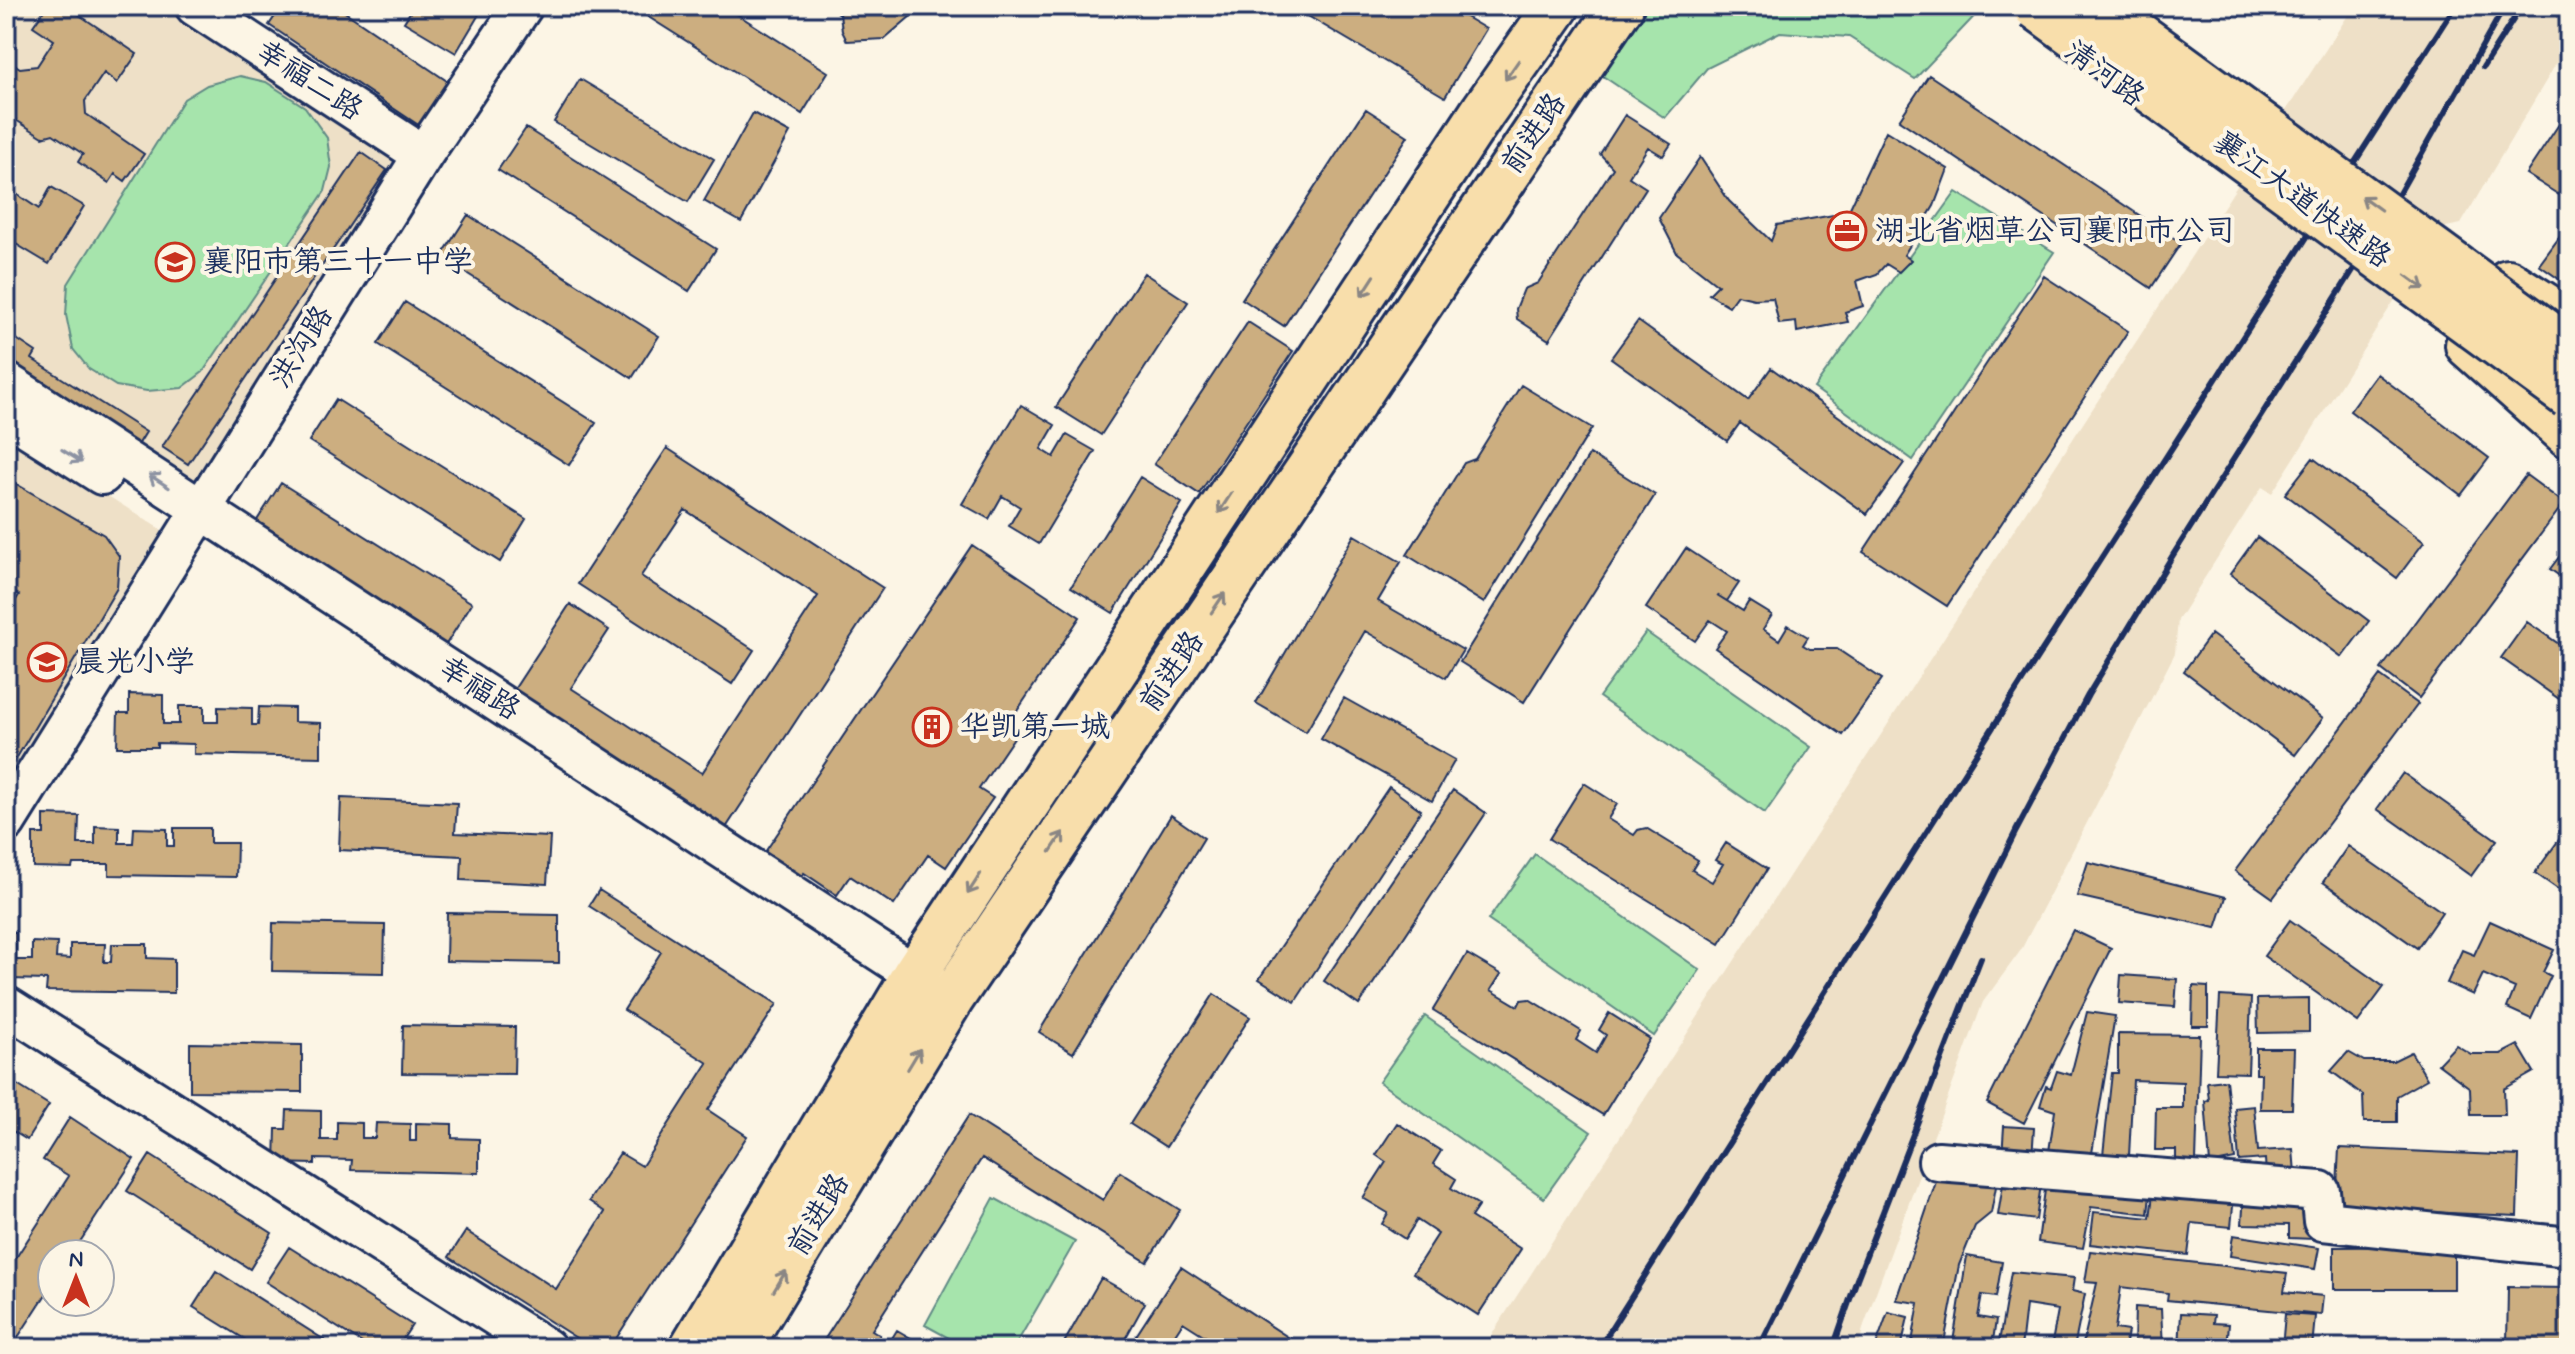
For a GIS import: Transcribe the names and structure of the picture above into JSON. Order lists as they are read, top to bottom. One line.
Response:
{"streets":{"main road":["清河路","前进路","襄江大道快速路"],"street":["幸福二路","洪沟路","幸福路"]},"crossings":[["幸福二路","洪沟路"],["前进路","幸福路"],["洪沟路","幸福路"]],"places":{"office":["湖北省烟草公司襄阳市公司"],"school or university":["襄阳市第三十一中学","晨光小学"],"building":["华凯第一城"]},"north":"top"}
